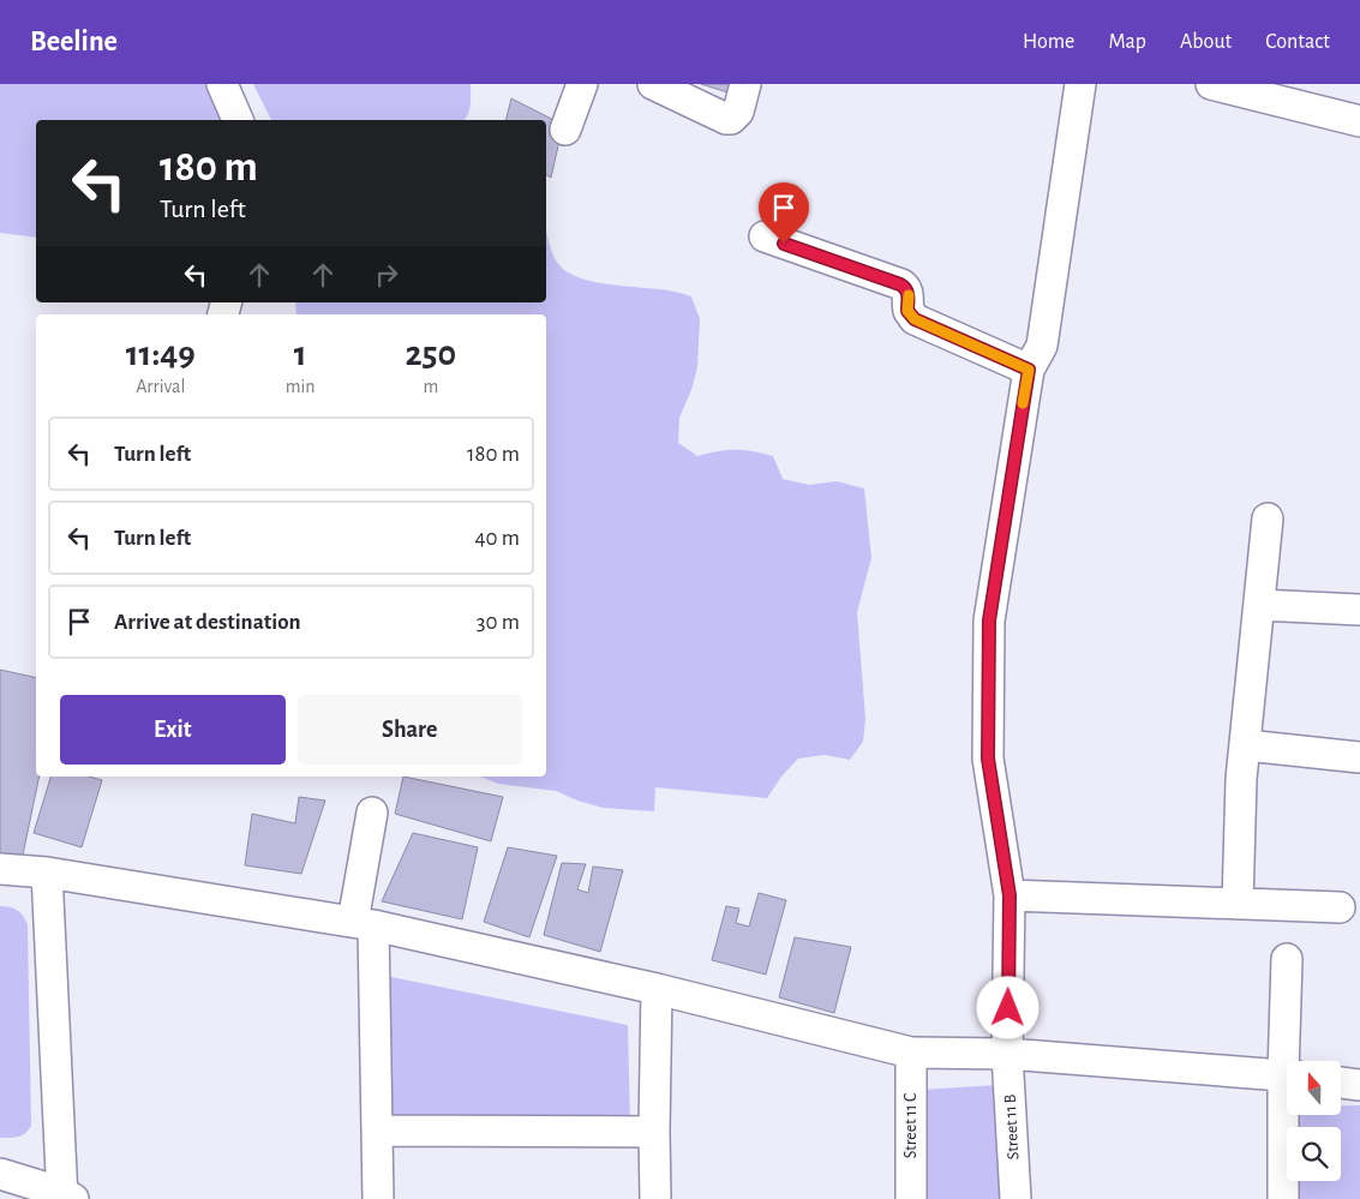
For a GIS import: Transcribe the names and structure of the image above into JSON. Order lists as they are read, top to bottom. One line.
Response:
{"streets":{"street":["Street 11 C","Street 11 B"]},"north":"top","page":{"header":"Beeline","nav":["Home","Map","About","Contact"],"turn":["180 m","Turn left"],"eta":["11:49","Arrival","1","min","250","m"],"list":[{"name":"Turn left","value":"180 m"},{"name":"Turn left","value":"40 m"},{"name":"Arrive at destination","value":"30 m"}],"buttons":["Exit","Share"]}}
